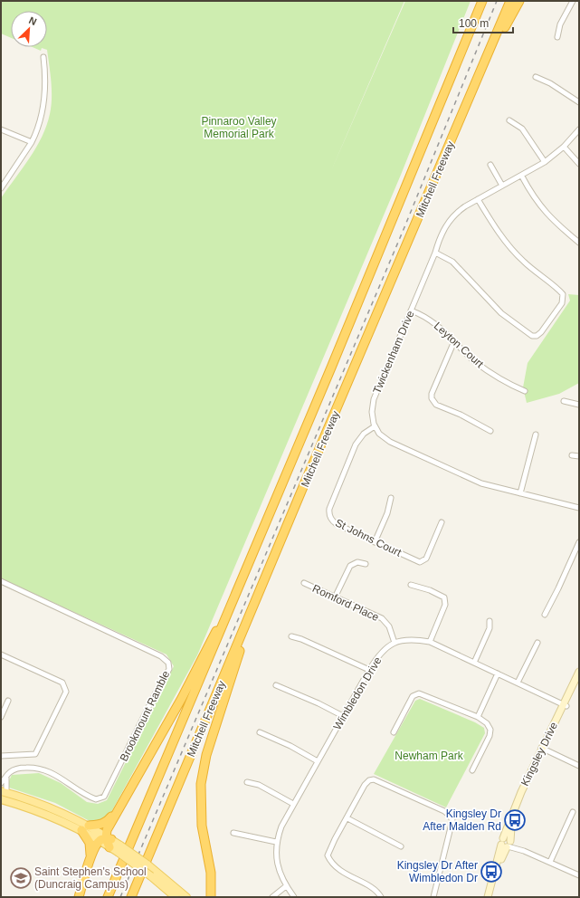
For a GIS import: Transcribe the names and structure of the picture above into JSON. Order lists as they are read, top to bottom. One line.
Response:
{"streets":{"highway":["Mitchell Freeway"],"main road":["Kingsley Drive"],"street":["Leyton Court","Twickenham Drive","St Johns Court","Romford Place","Wimbledon Drive","Brookmount Ramble"]},"crossings":[["Leyton Court","Twickenham Drive"],["Twickenham Drive","St Johns Court"],["Romford Place","Wimbledon Drive"],["Wimbledon Drive","Kingsley Drive"]],"parks":["Pinnaroo Valley Memorial Park","Newham Park"],"places":{"bus stop":["Kingsley Dr After Malden Rd","Kingsley Dr After Wimbledon Dr"],"school or university":["Saint Stephen's School (Duncraig Campus)"]},"scale_bar":"100 m","north":"top right"}
